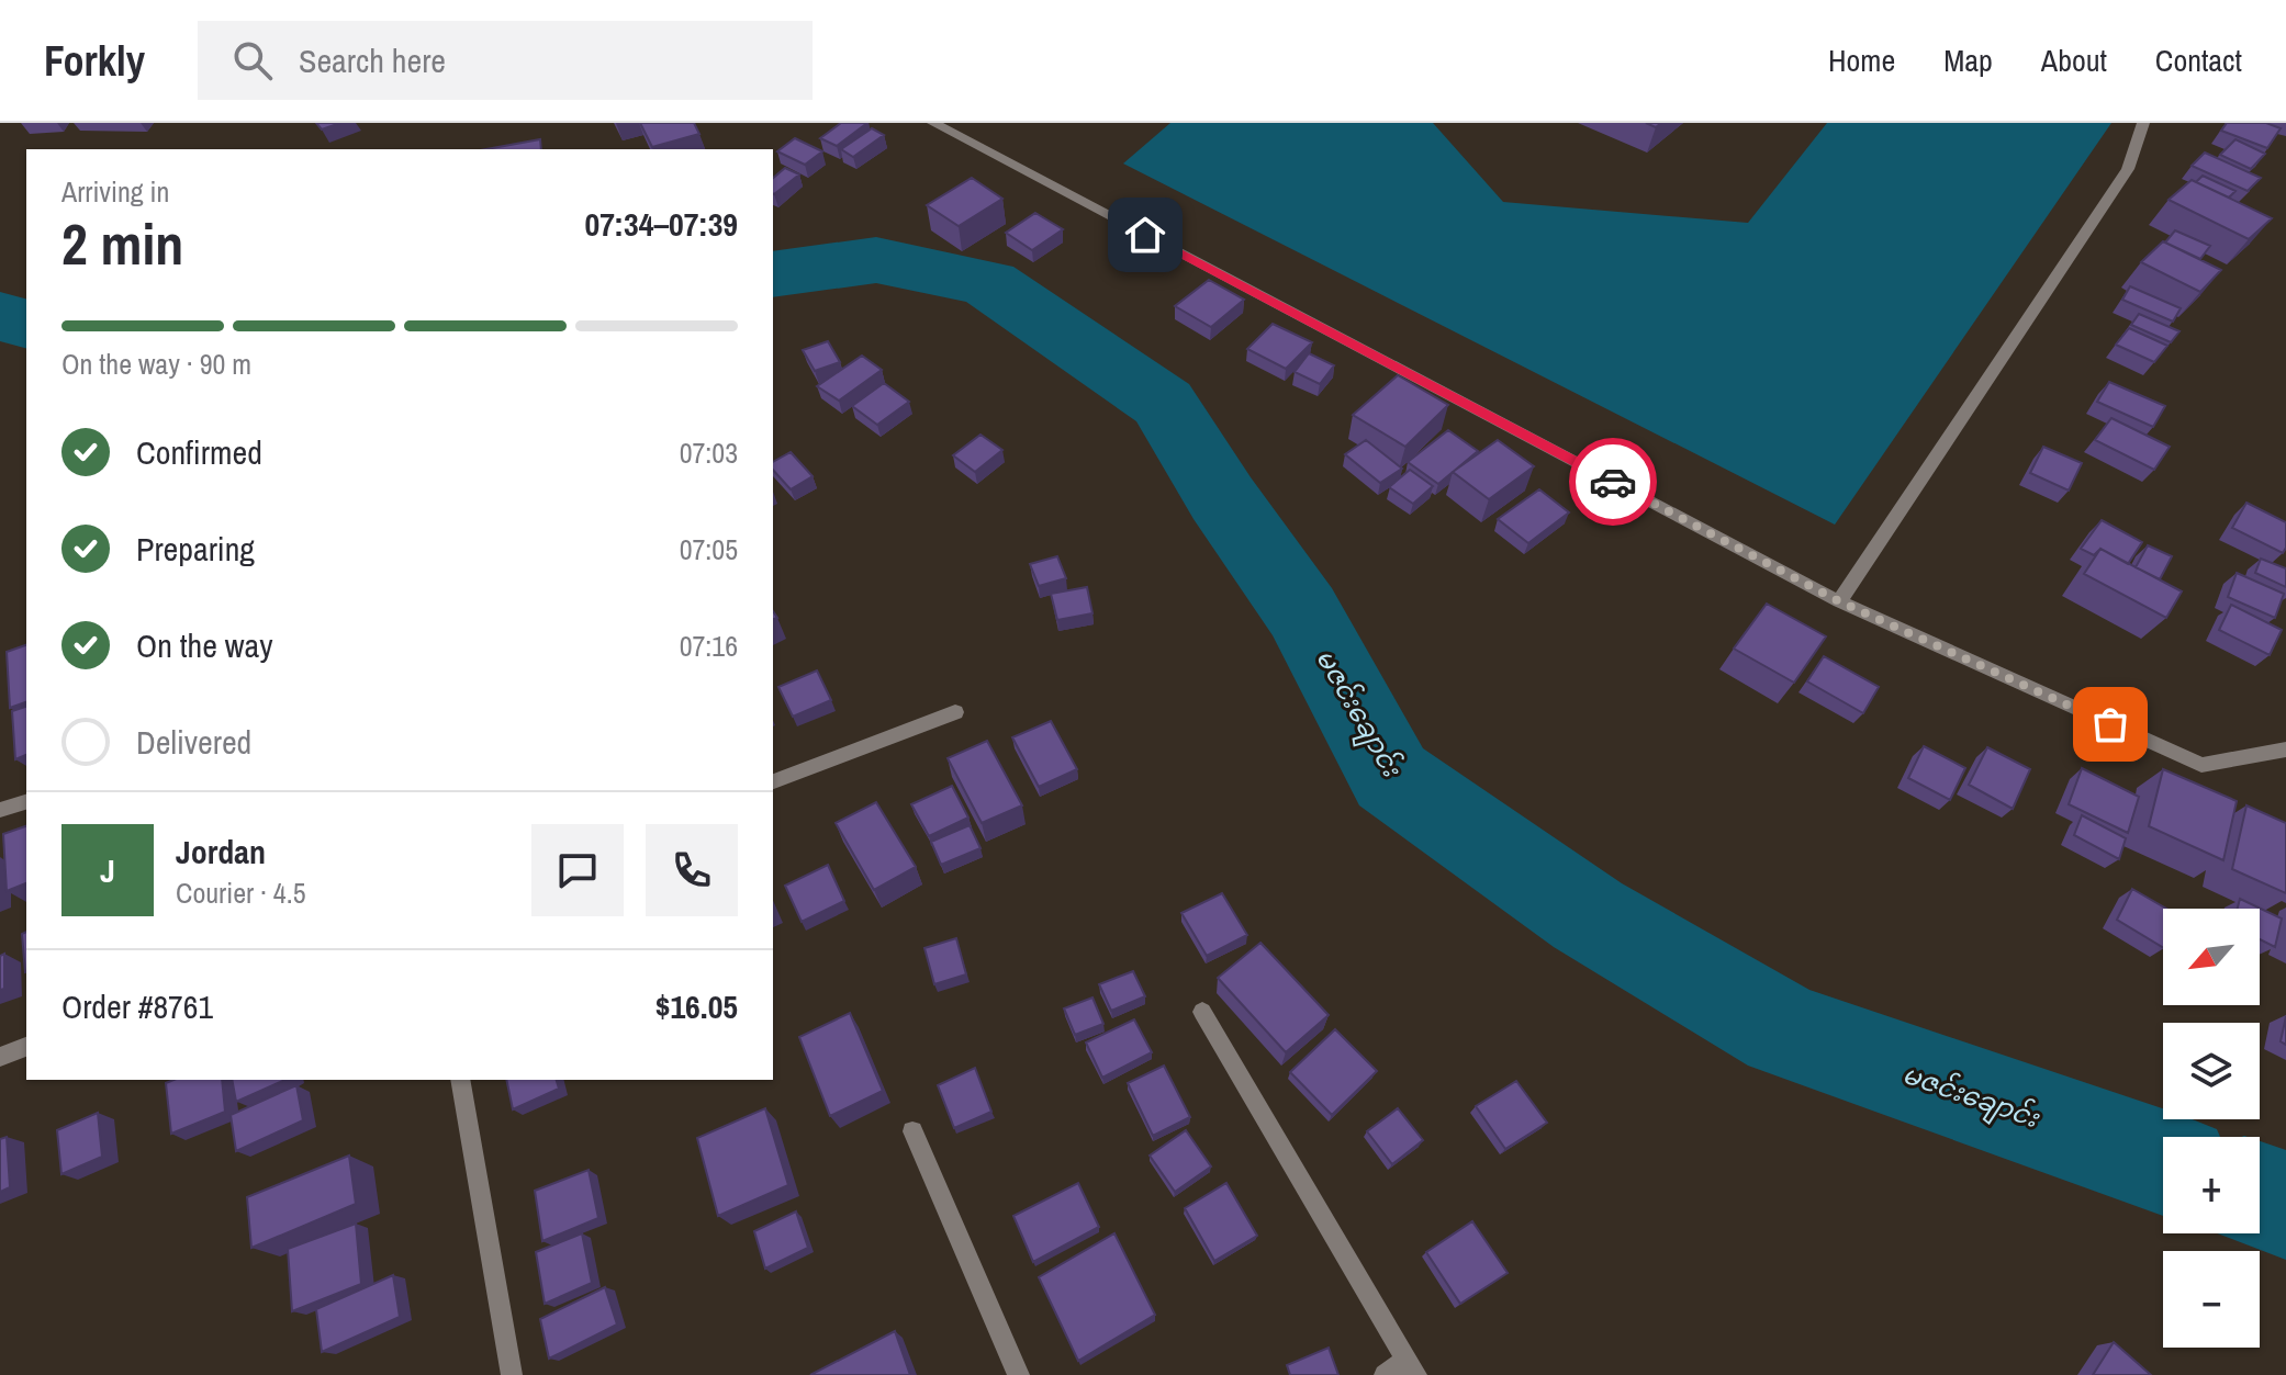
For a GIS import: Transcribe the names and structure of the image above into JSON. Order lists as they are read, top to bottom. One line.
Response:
{"water":["မဇင်းချောင်း"],"north":"bottom left","page":{"header":"Forkly","search":"Search here","nav":["Home","Map","About","Contact"],"heading":["2 min","Arriving in","07:34–07:39"],"panel":["Jordan","Courier · 4.5","Order #8761","$16.05"],"bar":"On the way · 90 m","list":[["Confirmed","07:03"],["Preparing","07:05"],["On the way","07:16"],"Delivered"],"round":"J","map_buttons":["+","−"]}}
